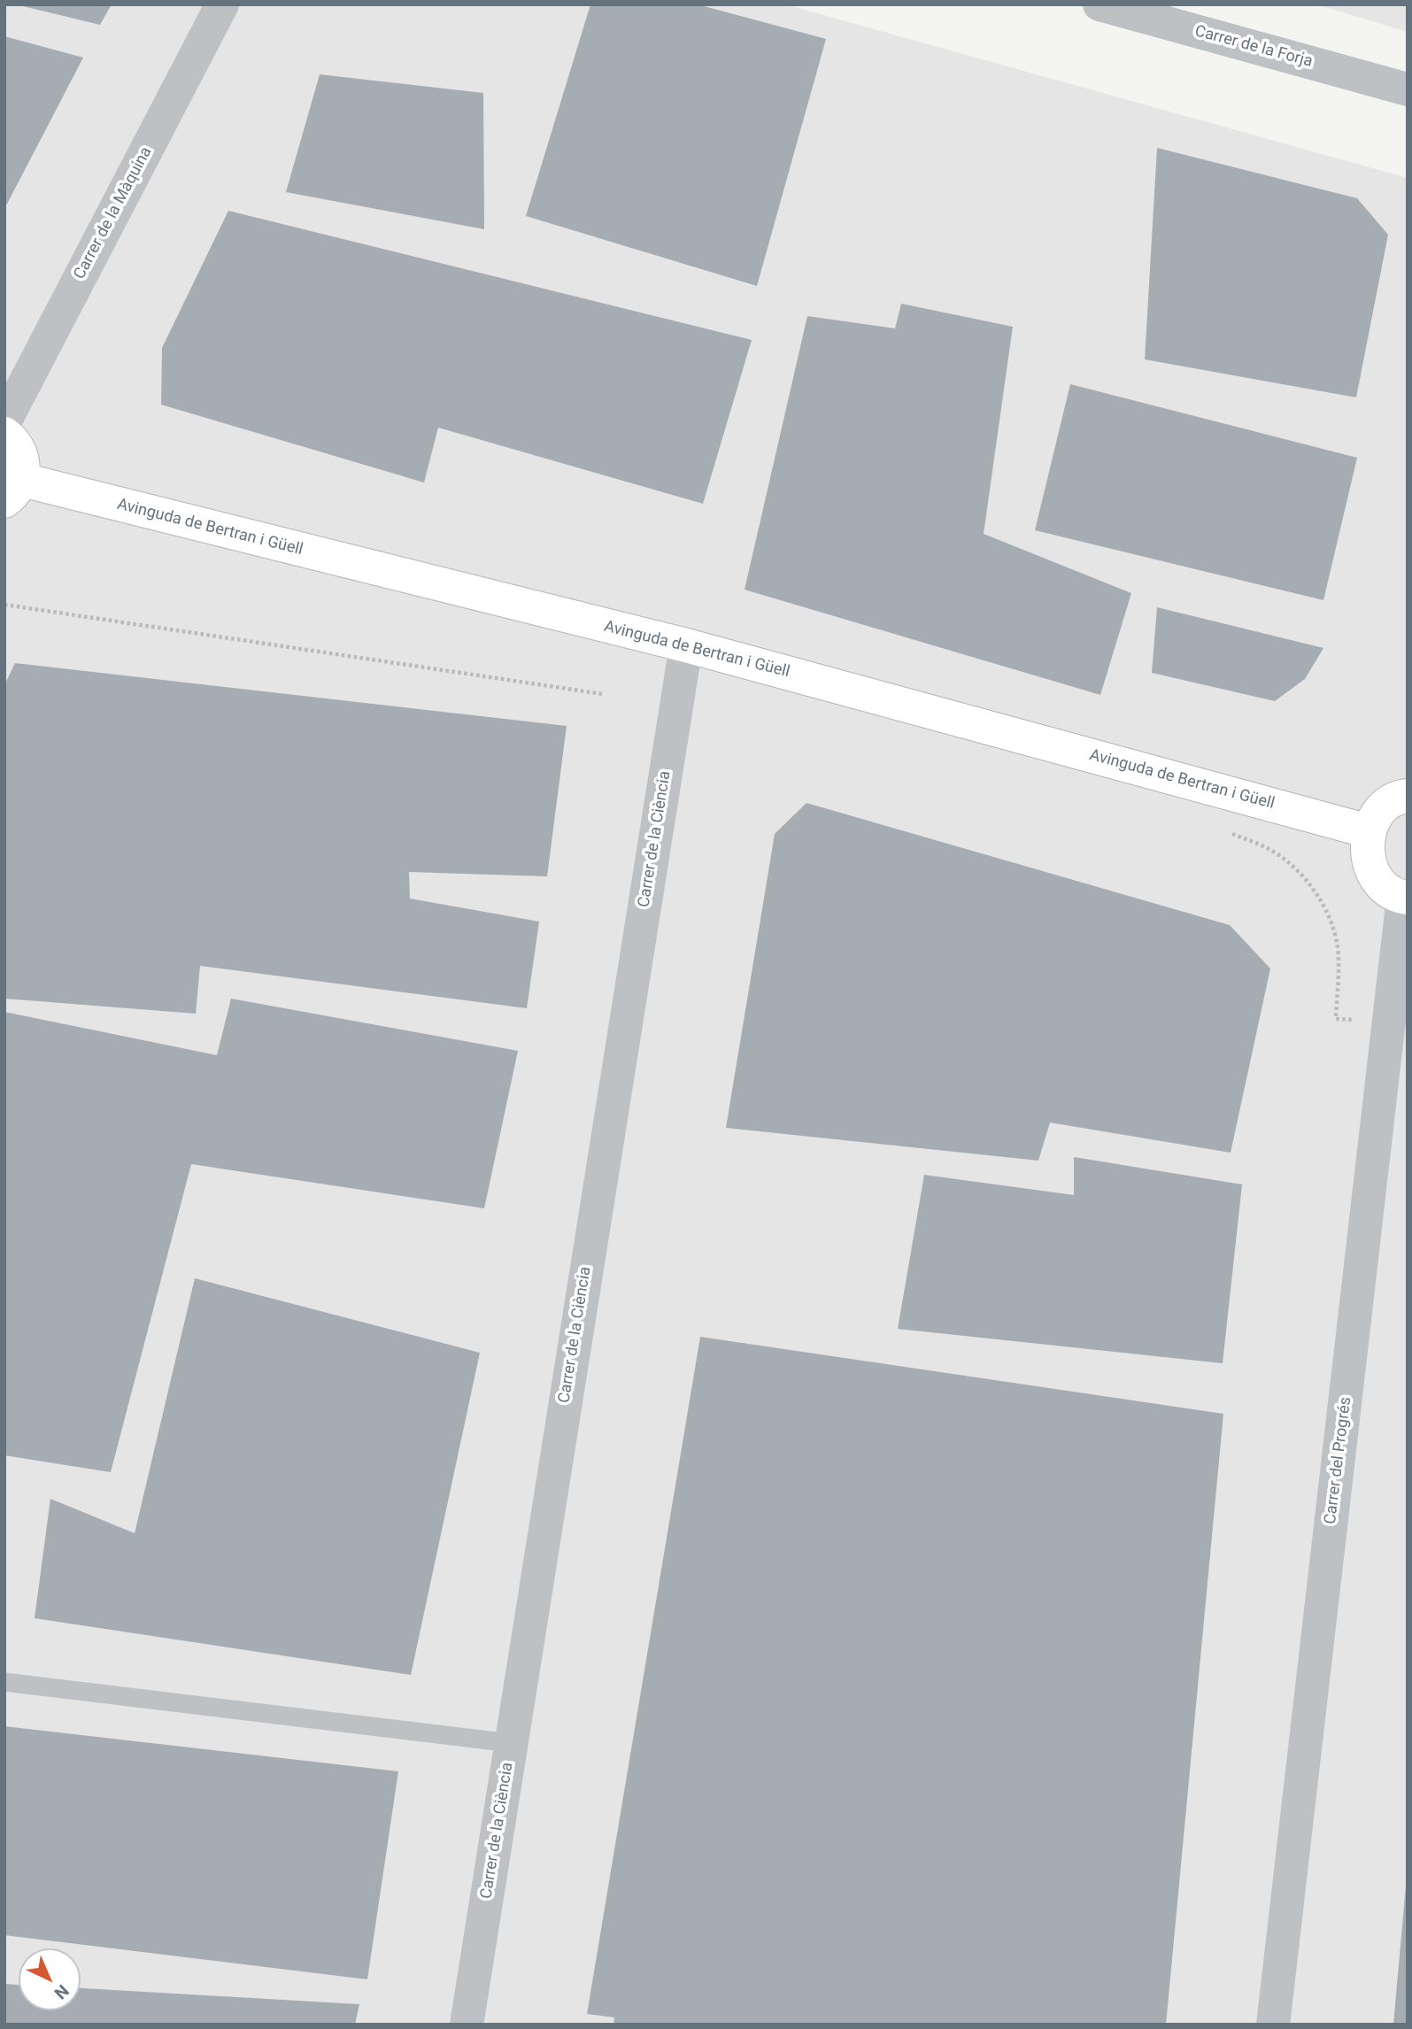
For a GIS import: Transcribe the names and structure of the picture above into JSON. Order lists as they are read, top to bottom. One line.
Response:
{"streets":{"street":["Carrer de la Forja","Carrer de la Màquina","Avinguda de Bertran i Güell","Carrer de la Ciència","Carrer del Progrés"]},"crossings":[["Avinguda de Bertran i Güell","Carrer de la Ciència"]],"north":"bottom right"}
